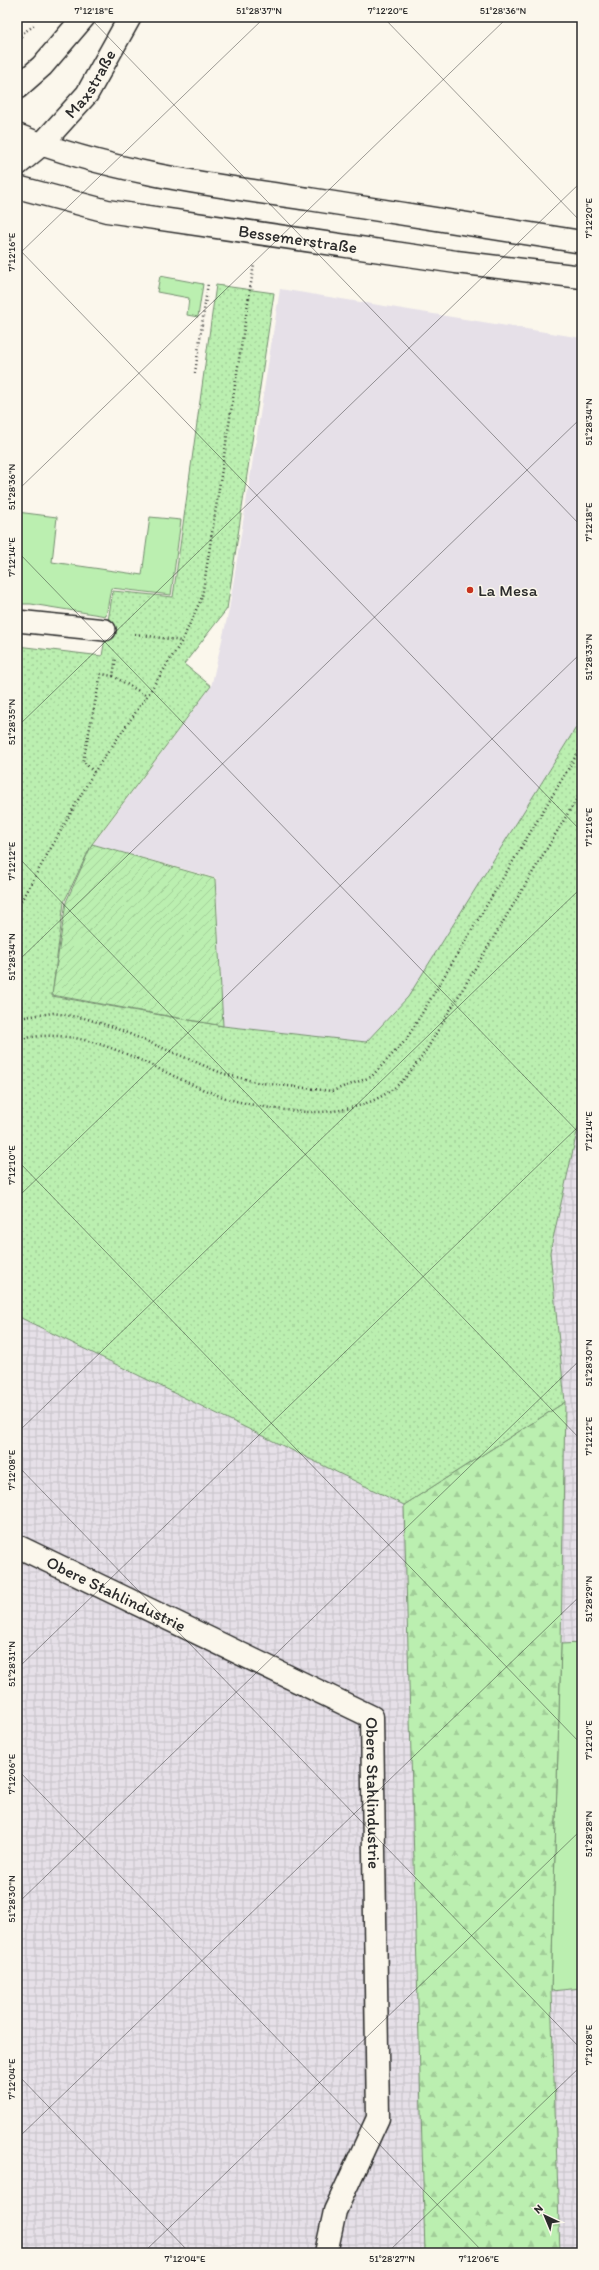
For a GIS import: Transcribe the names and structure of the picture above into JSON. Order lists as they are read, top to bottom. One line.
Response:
{"streets":{"street":["Maxstraße","Bessemerstraße","Obere Stahlindustrie"]},"places":["La Mesa"],"north":"top left","coordinates":["7°12'18\"E","51°28'37\"N","7°12'20\"E","51°28'36\"N","7°12'16\"E","51°28'34\"N","7°12'14\"E","51°28'33\"N","51°28'35\"N","7°12'12\"E","7°12'10\"E","51°28'30\"N","7°12'08\"E","51°28'29\"N","51°28'31\"N","7°12'06\"E","51°28'28\"N","7°12'04\"E","51°28'27\"N"]}
